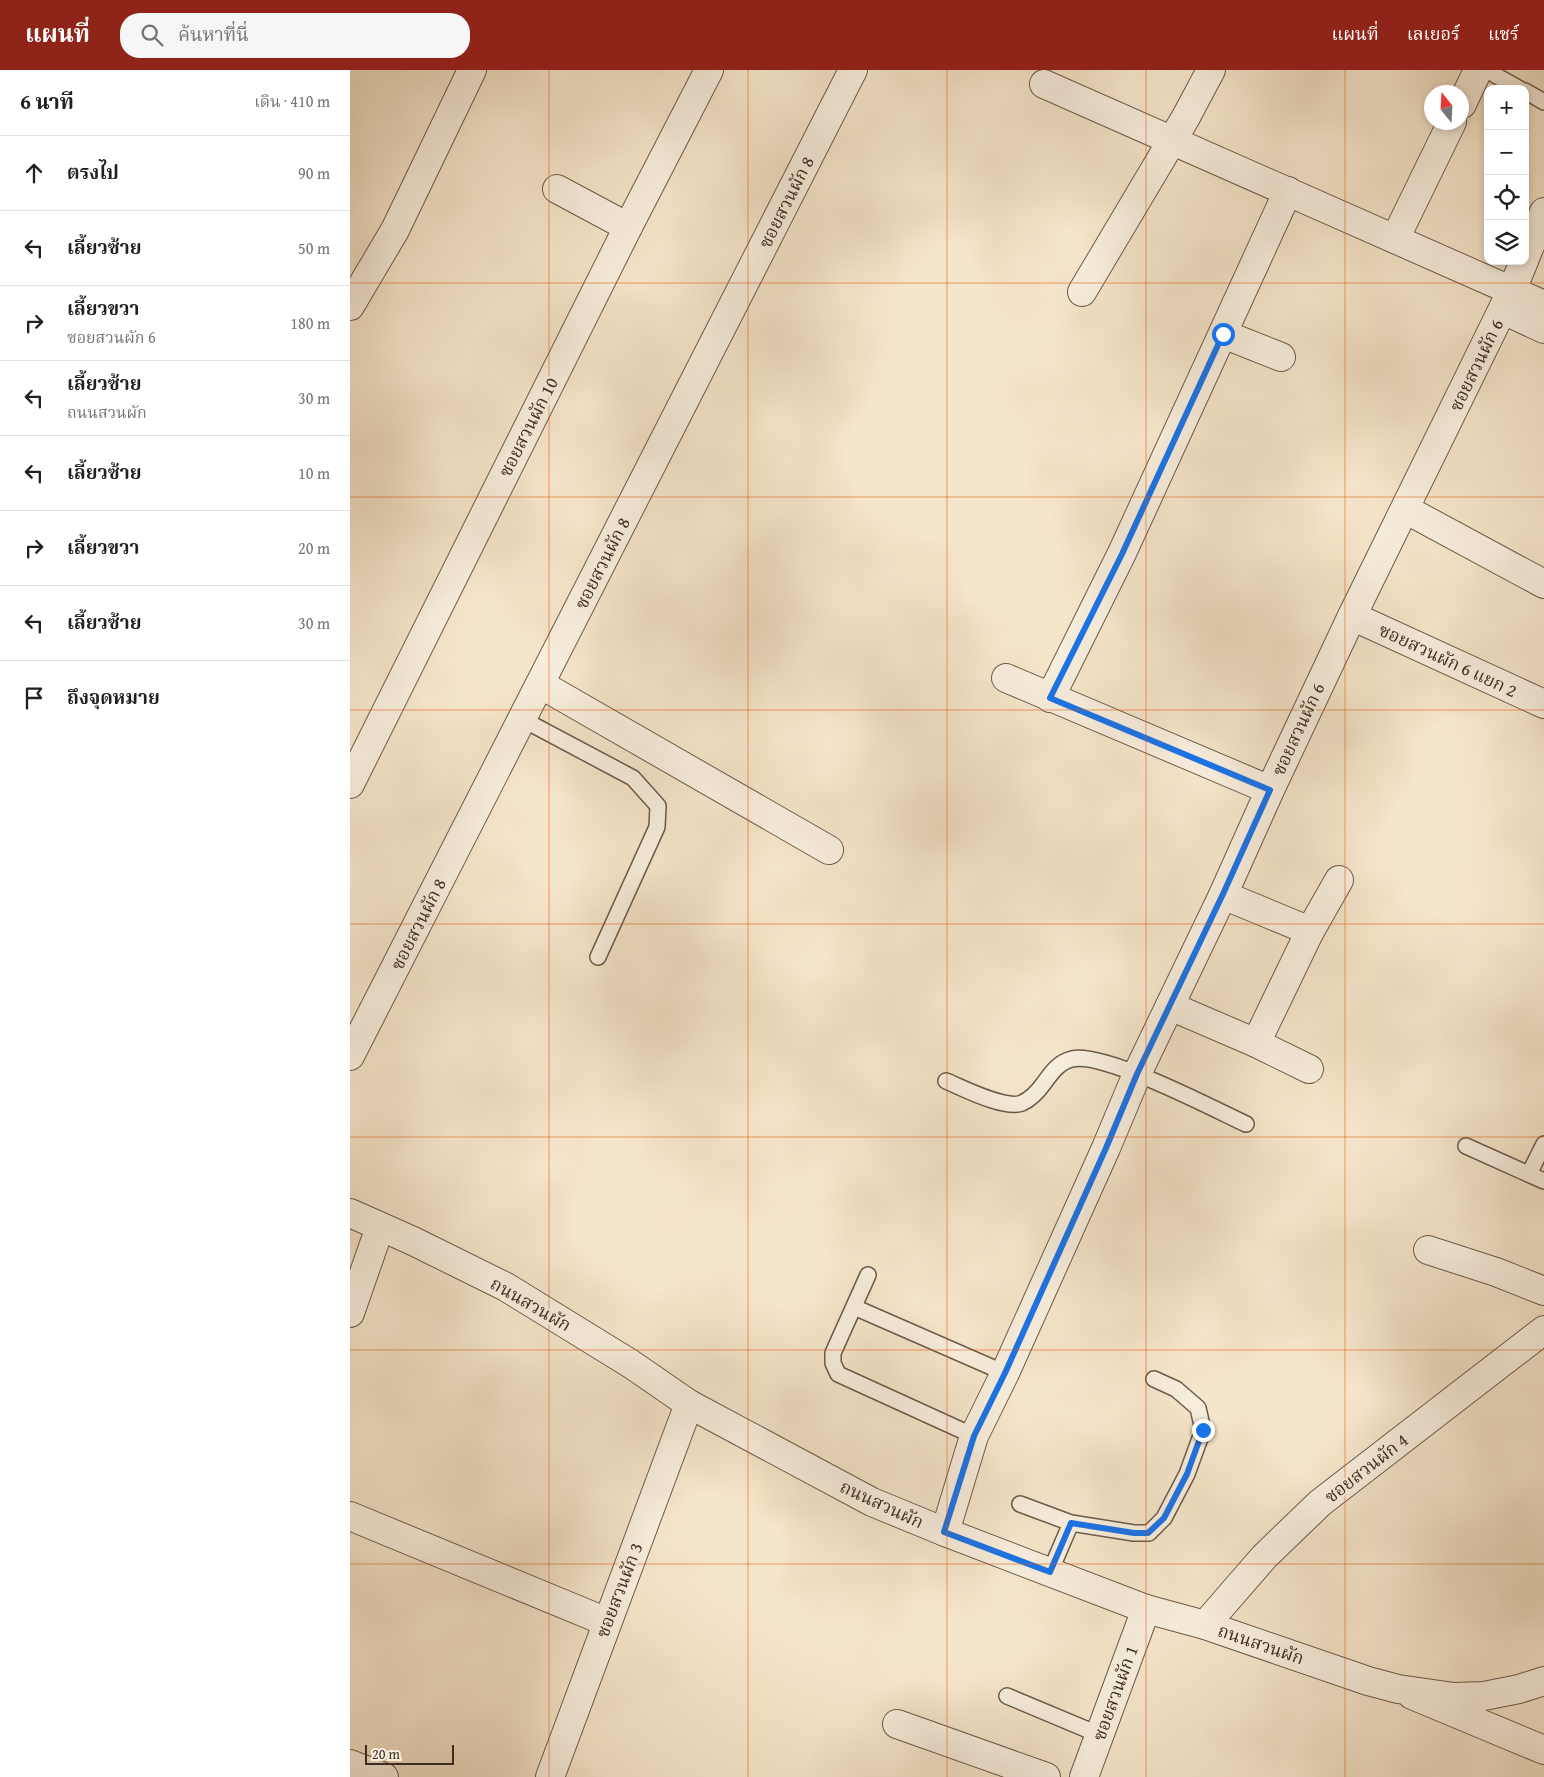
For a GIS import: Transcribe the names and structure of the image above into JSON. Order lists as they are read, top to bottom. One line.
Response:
{"streets":{"street":["ซอยสวนผัก 8","ซอยสวนผัก 6","ซอยสวนผัก 10","ซอยสวนผัก 6 แยก 2","ถนนสวนผัก","ซอยสวนผัก 4","ซอยสวนผัก 3","ซอยสวนผัก 1"]},"crossings":[["ซอยสวนผัก 6","ซอยสวนผัก 6 แยก 2"],["ซอยสวนผัก 6","ถนนสวนผัก"],["ถนนสวนผัก","ซอยสวนผัก 4"],["ถนนสวนผัก","ซอยสวนผัก 3"],["ถนนสวนผัก","ซอยสวนผัก 1"]],"scale_bar":"20 m","north":"top","page":{"header":"แผนที่","search":"ค้นหาที่นี่","nav":["แผนที่","เลเยอร์","แชร์"],"heading":["6 นาที","เดิน · 410 m"],"map_buttons":["+","−"],"list":[["ตรงไป","90 m"],["เลี้ยวซ้าย","50 m"],["เลี้ยวขวา","ซอยสวนผัก 6","180 m"],["เลี้ยวซ้าย","ถนนสวนผัก","30 m"],["เลี้ยวซ้าย","10 m"],["เลี้ยวขวา","20 m"],["เลี้ยวซ้าย","30 m"],"ถึงจุดหมาย"],"scale":"20 m"}}
